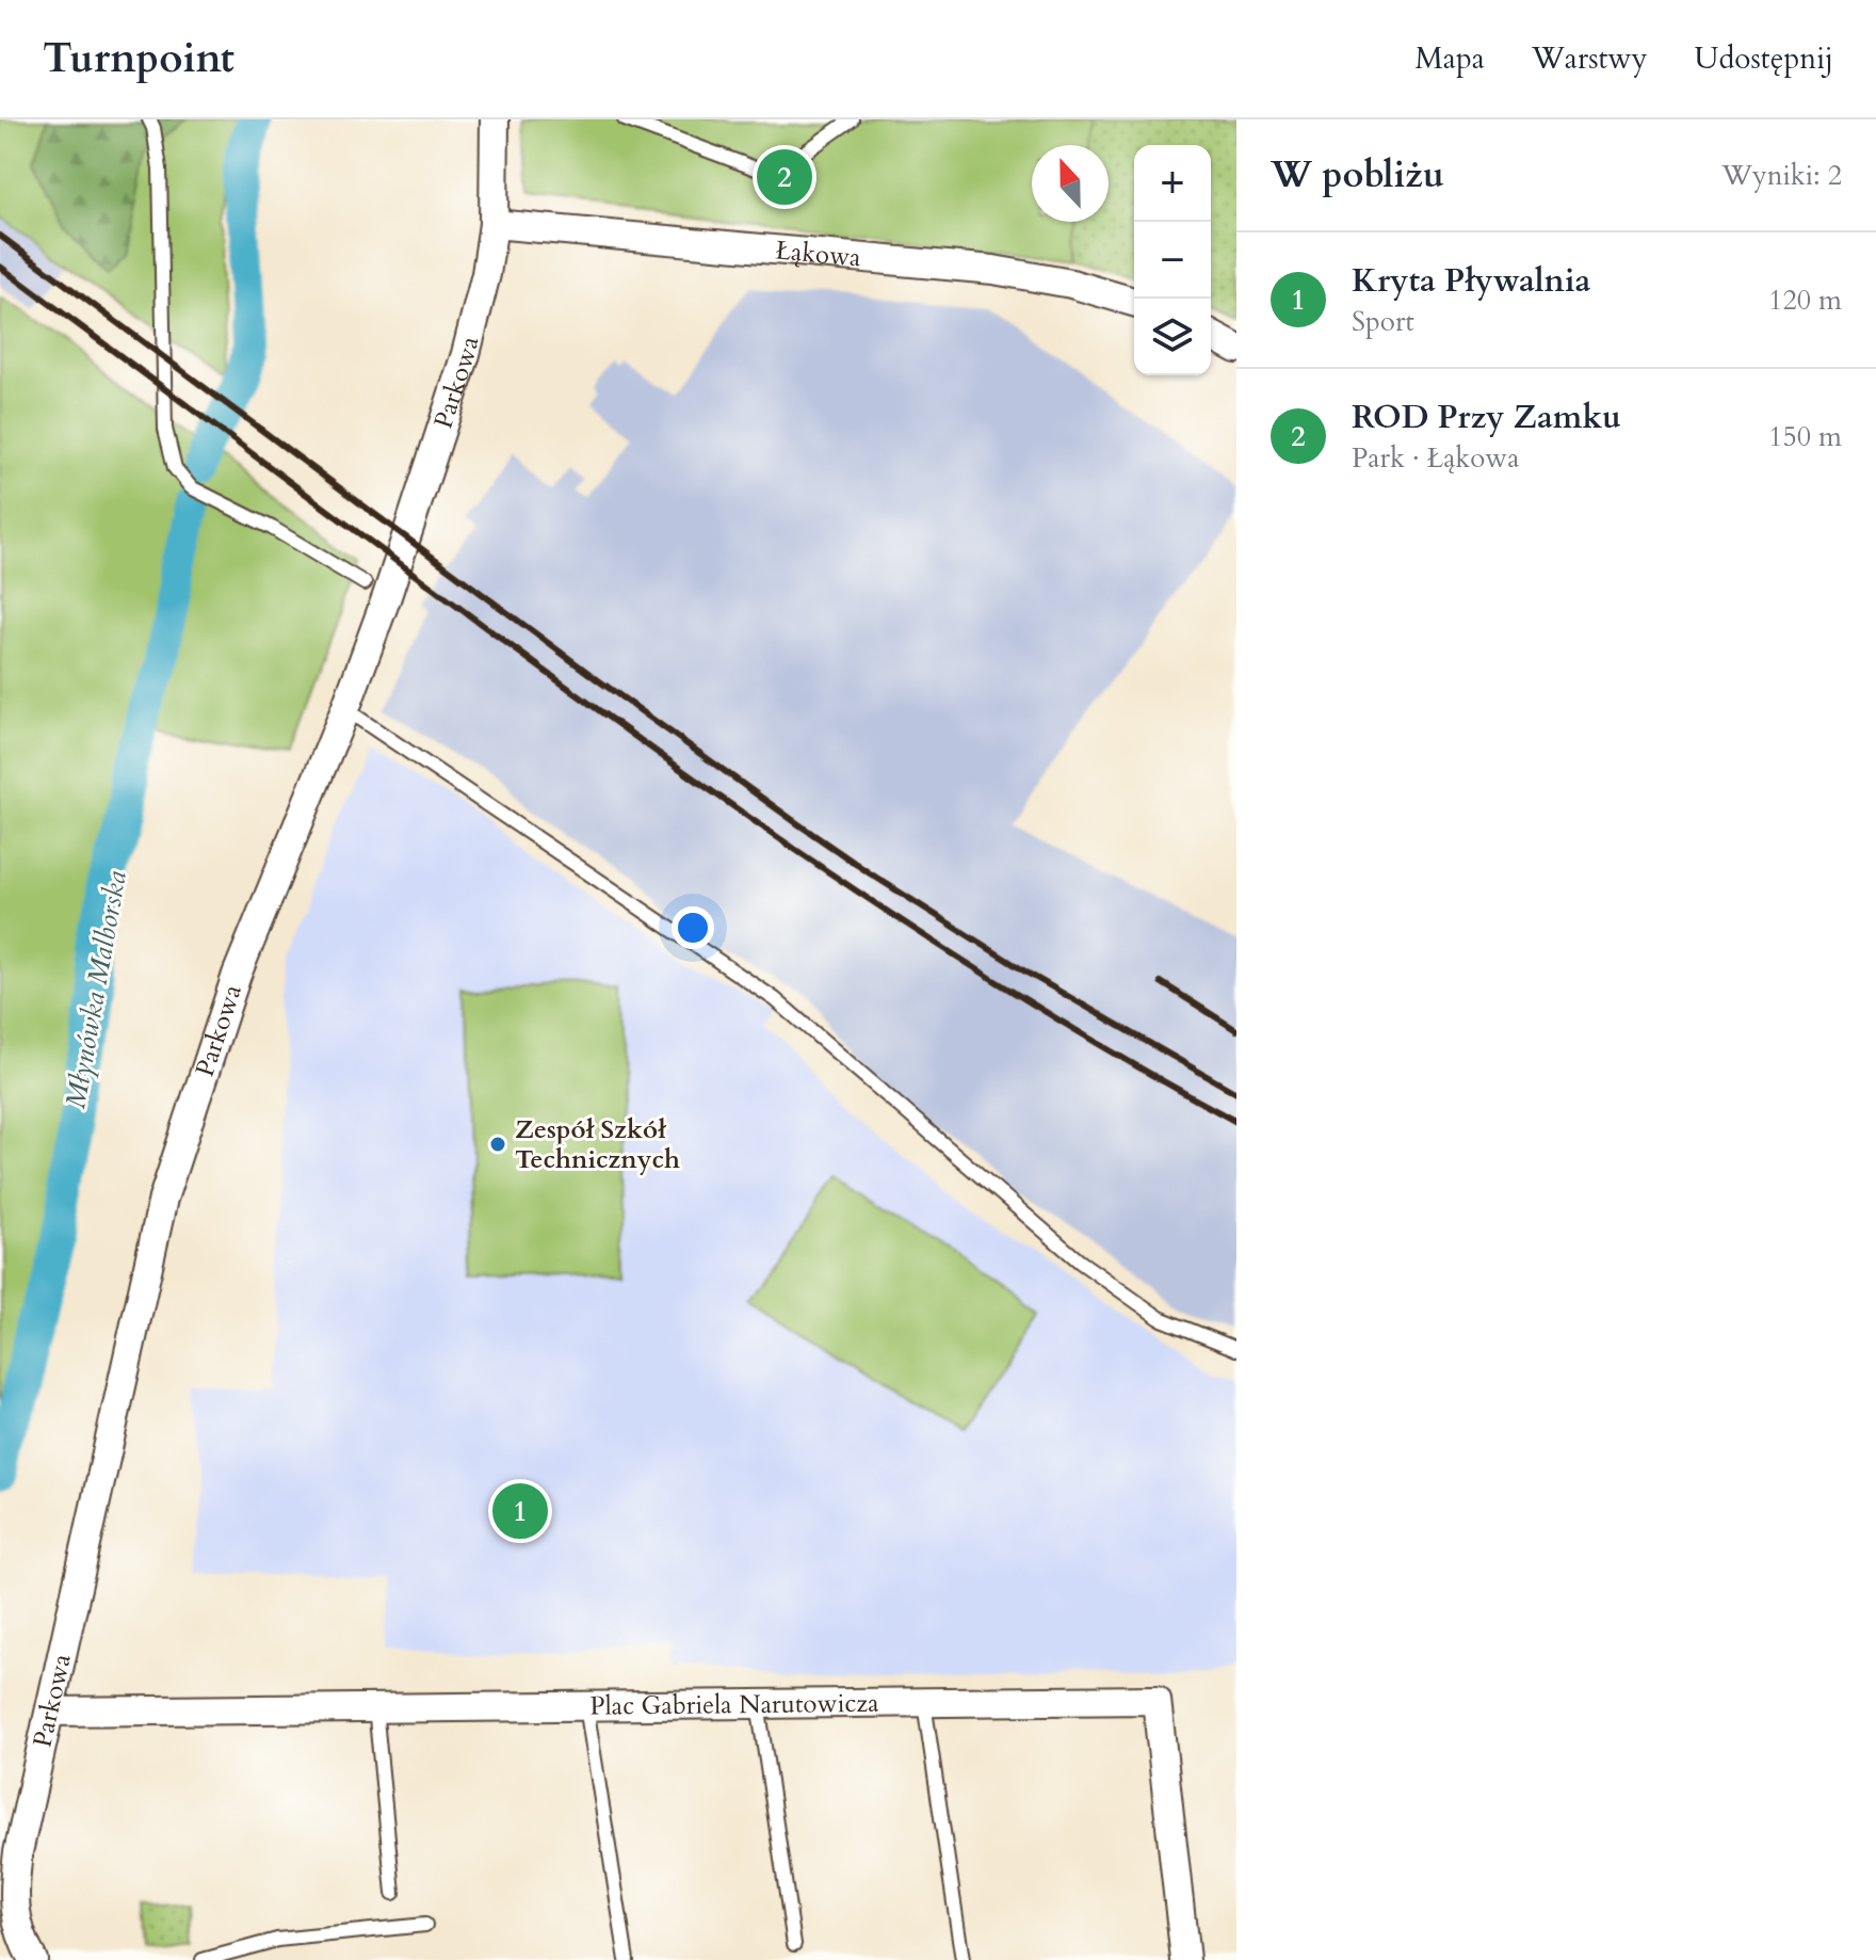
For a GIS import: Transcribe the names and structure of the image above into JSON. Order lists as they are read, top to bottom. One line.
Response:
{"streets":{"street":["Łąkowa","Parkowa","Plac Gabriela Narutowicza"]},"crossings":[["Łąkowa","Parkowa"],["Parkowa","Plac Gabriela Narutowicza"]],"water":["Młynówka Malborska"],"places":["Zespół Szkół Technicznych"],"north":"top","page":{"header":"Turnpoint","nav":["Mapa","Warstwy","Udostępnij"],"heading":["W pobliżu","Wyniki: 2"],"map_buttons":["+","−"],"pins":["2","1"],"list":[{"mark":"1","name":"Kryta Pływalnia","note":"Sport","value":"120 m"},{"mark":"2","name":"ROD Przy Zamku","note":"Park · Łąkowa","value":"150 m"}]}}
